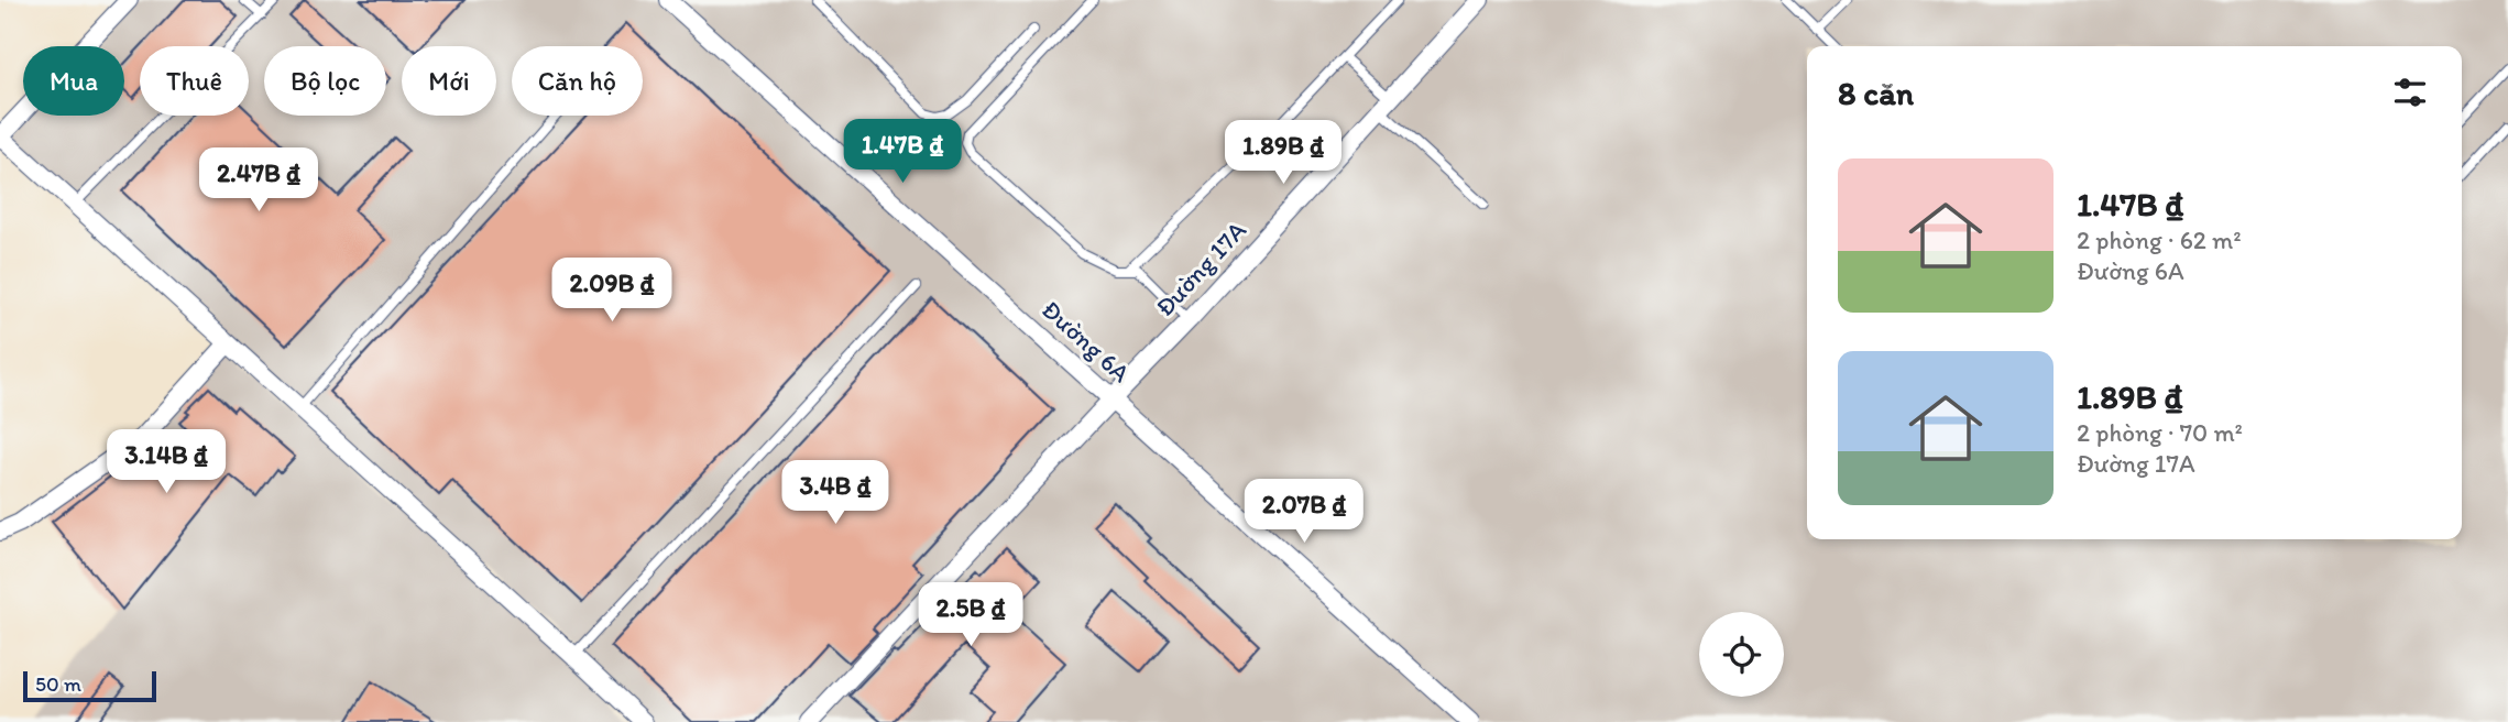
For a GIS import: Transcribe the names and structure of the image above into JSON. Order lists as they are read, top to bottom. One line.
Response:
{"streets":{"street":["Đường 17A","Đường 6A"]},"crossings":[["Đường 17A","Đường 6A"]],"scale_bar":"50 m","page":{"chip":["Mua","Thuê","Bộ lọc","Mới","Căn hộ"],"heading":"8 căn","price":["1.47B ₫","1.89B ₫","2.47B ₫","2.09B ₫","3.14B ₫","3.4B ₫","2.07B ₫","2.5B ₫"],"list":[{"name":"1.47B ₫","note":"2 phòng · 62 m² · Đường 6A"},{"name":"1.89B ₫","note":"2 phòng · 70 m² · Đường 17A"}],"scale":"50 m"}}
